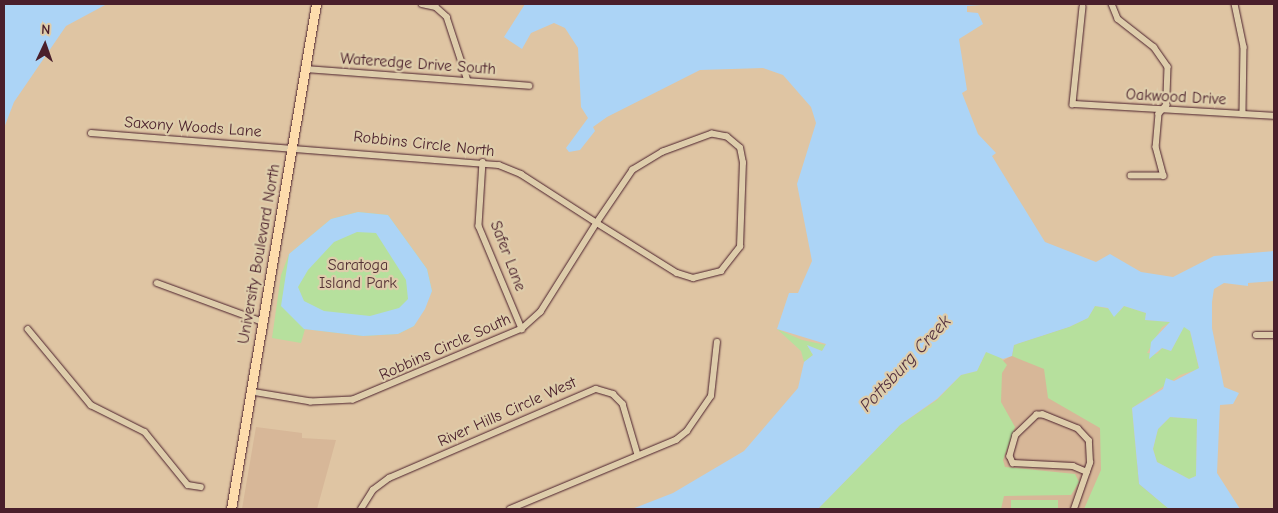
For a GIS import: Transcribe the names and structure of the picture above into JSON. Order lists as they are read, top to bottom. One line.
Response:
{"streets":{"main road":["University Boulevard North"],"street":["Wateredge Drive South","Oakwood Drive","Saxony Woods Lane","Robbins Circle North","Safer Lane","Robbins Circle South","River Hills Circle West"]},"crossings":[["Wateredge Drive South","University Boulevard North"],["Saxony Woods Lane","Robbins Circle North"],["Saxony Woods Lane","University Boulevard North"],["Robbins Circle North","University Boulevard North"],["Robbins Circle North","Safer Lane"],["Robbins Circle North","Robbins Circle South"],["University Boulevard North","Robbins Circle South"],["Safer Lane","Robbins Circle South"]],"water":["Pottsburg Creek"],"parks":["Saratoga Island Park"],"north":"top"}
